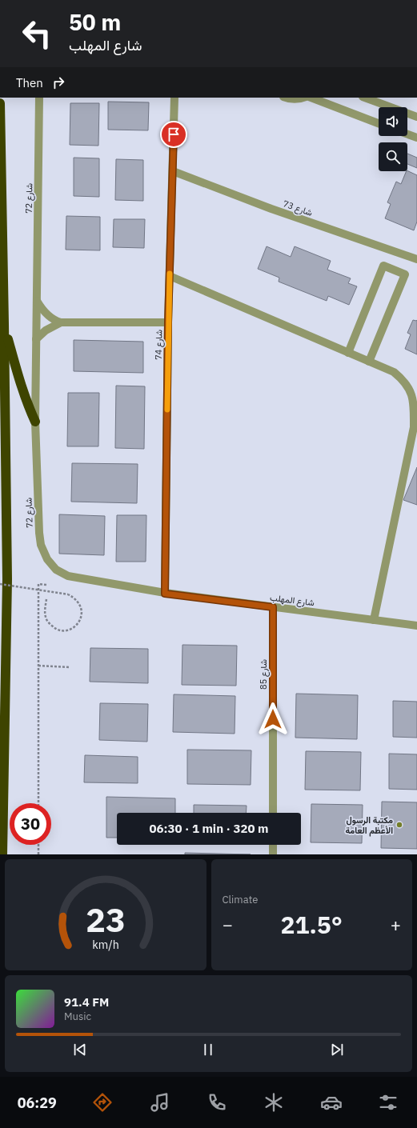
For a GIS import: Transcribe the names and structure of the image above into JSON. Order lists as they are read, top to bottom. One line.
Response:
{"streets":{"street":["شارع 72","شارع 73","شارع 74","شارع المهلب","شارع 85"]},"crossings":[["شارع 72","شارع 74"],["شارع 72","شارع المهلب"],["شارع 73","شارع 74"],["شارع 74","شارع المهلب"],["شارع المهلب","شارع 85"]],"places":["مكتبة الرسول الأعظم العامة"],"page":{"turn":["50 m","شارع المهلب"],"then":"Then","limit":"30","trip":"06:30 · 1 min · 320 m","tile":"Climate","heat":["−","21.5°","+"],"song":["91.4 FM","Music"],"tabs":"06:29","gauge":["23","km/h"]}}
